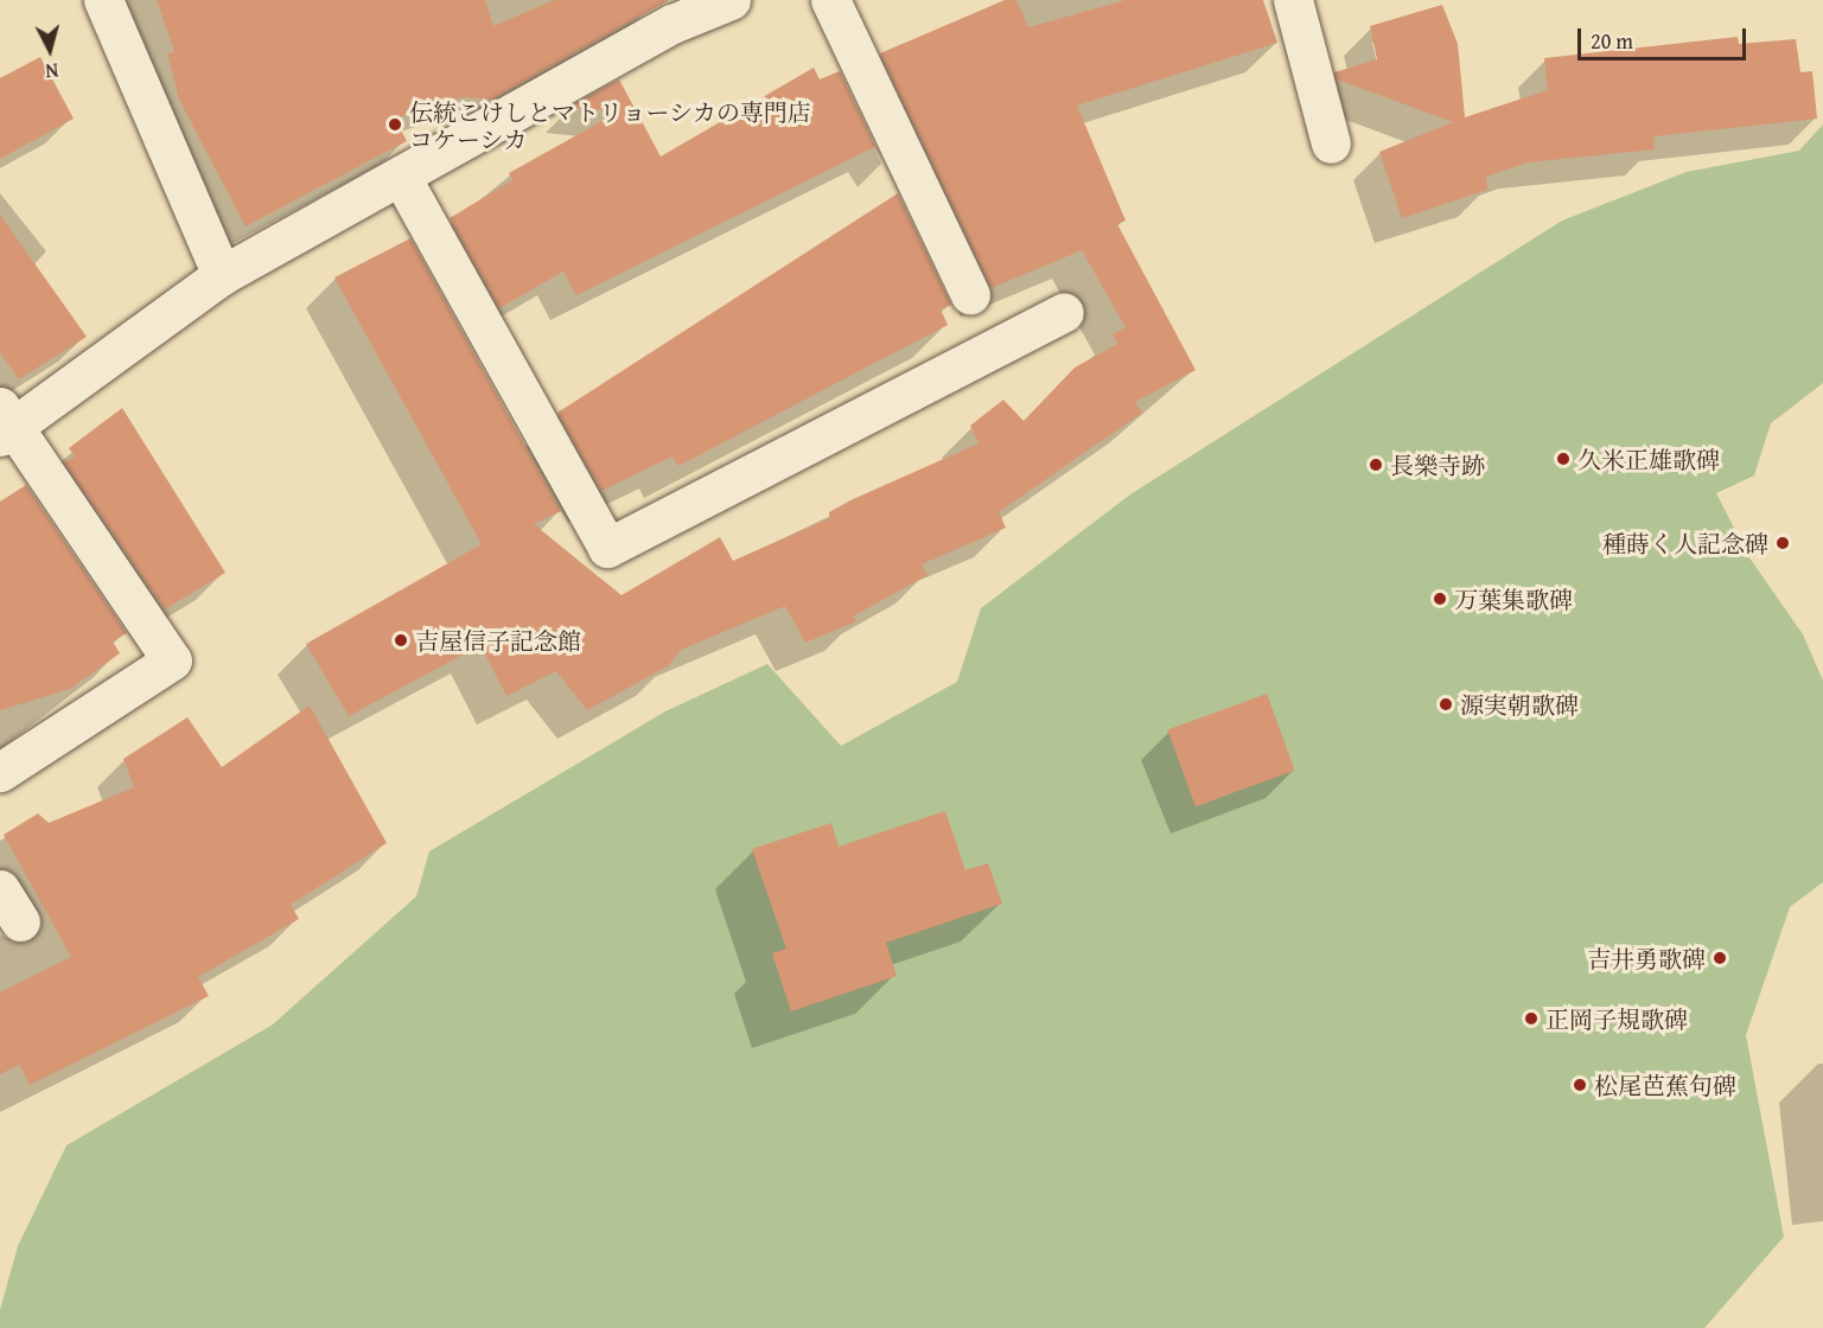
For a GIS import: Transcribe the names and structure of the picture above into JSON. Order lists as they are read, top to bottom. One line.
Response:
{"places":["伝統こけしとマトリョーシカの専門店 コケーシカ","久米正雄歌碑","長樂寺跡","種蒔く人記念碑","万葉集歌碑","吉屋信子記念館","源実朝歌碑","吉井勇歌碑","正岡子規歌碑","松尾芭蕉句碑"],"scale_bar":"20 m","north":"bottom"}
